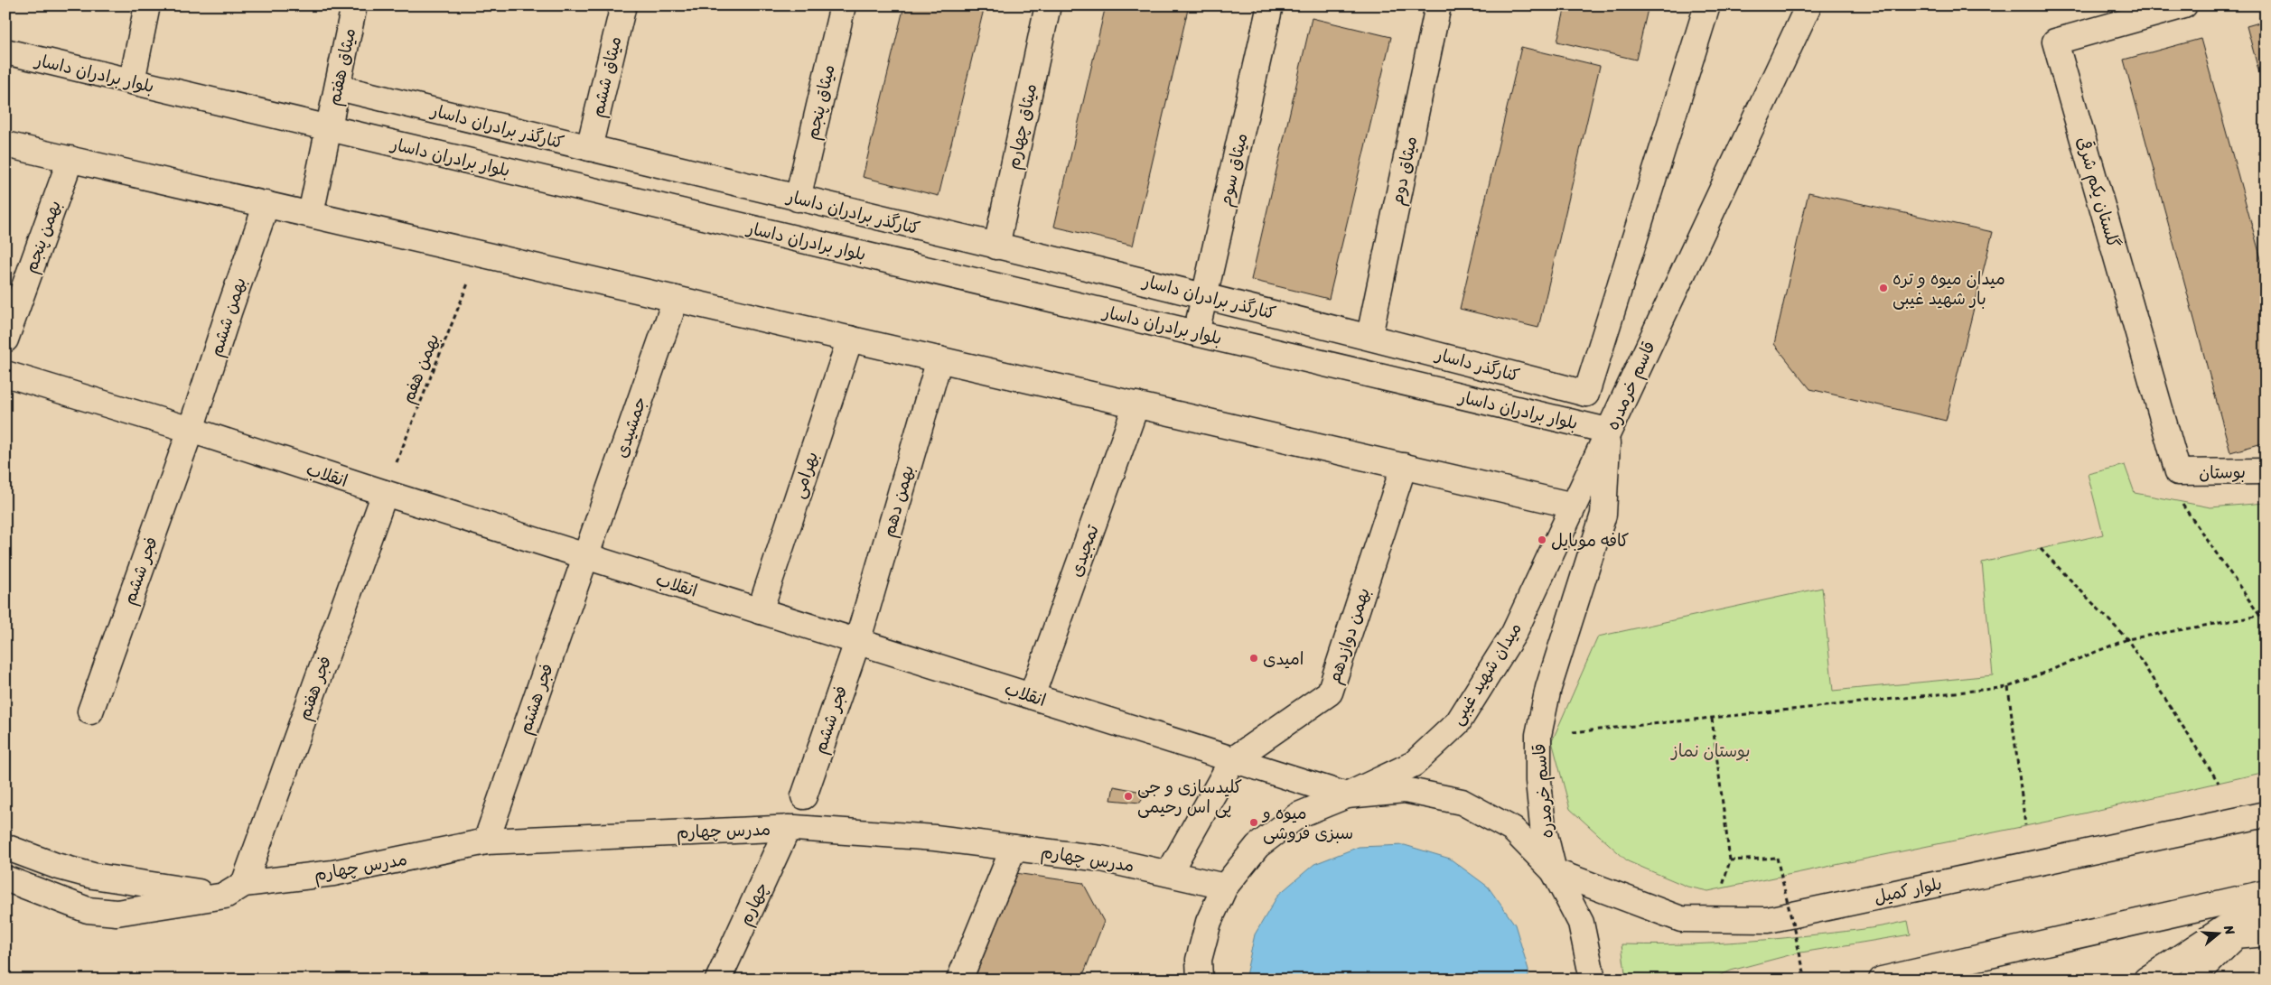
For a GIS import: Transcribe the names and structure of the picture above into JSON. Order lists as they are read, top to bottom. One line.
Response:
{"streets":{"street":["میثاق هفتم","بلوار برادران داسار","میثاق ششم","میثاق پنجم","کنارگذر برادران داسار","میثاق چهارم","میثاق سوم","میثاق دوم","گلستان یکم شرقی","بهمن پنجم","بهمن ششم","کنارگذر داسار","قاسم خرمدره","جمشیدی","بوستان","انقلاب","بهرامی","بهمن دهم","تمجیدی","فجر ششم","بهمن دوازدهم","میدان شهید غیبی","فجر هفتم","فجر هشتم","مدرس چهارم","بلوار کمیل","چهارم"],"path":["بهمن هفم"]},"crossings":[["میثاق هفتم","بلوار برادران داسار"],["میثاق هفتم","کنارگذر برادران داسار"],["بلوار برادران داسار","میثاق سوم"],["بلوار برادران داسار","قاسم خرمدره"],["بلوار برادران داسار","میدان شهید غیبی"],["میثاق ششم","کنارگذر برادران داسار"],["میثاق پنجم","کنارگذر برادران داسار"],["کنارگذر برادران داسار","میثاق چهارم"],["کنارگذر برادران داسار","میثاق سوم"],["کنارگذر برادران داسار","میثاق دوم"],["کنارگذر برادران داسار","کنارگذر داسار"],["میثاق دوم","کنارگذر داسار"],["گلستان یکم شرقی","بوستان"],["بهمن ششم","انقلاب"],["بهمن ششم","فجر ششم"],["بهمن هفم","انقلاب"],["بهمن هفم","فجر هفتم"],["قاسم خرمدره","میدان شهید غیبی"],["قاسم خرمدره","بلوار کمیل"],["جمشیدی","انقلاب"],["جمشیدی","فجر هشتم"],["انقلاب","بهرامی"],["انقلاب","بهمن دهم"],["انقلاب","تمجیدی"],["انقلاب","فجر ششم"],["انقلاب","بهمن دوازدهم"],["انقلاب","میدان شهید غیبی"],["انقلاب","فجر هفتم"],["انقلاب","فجر هشتم"],["بهمن دهم","فجر ششم"],["میدان شهید غیبی","مدرس چهارم"],["میدان شهید غیبی","بلوار کمیل"],["فجر هفتم","مدرس چهارم"],["فجر هشتم","مدرس چهارم"],["مدرس چهارم","چهارم"]],"parks":["بوستان نماز"],"places":["میدان میوه و تره بار شهید غیبی","کافه موبایل","امیدی","کلیدسازی و جی پی اس رحیمی","میوه و سبزی فروشی"],"north":"right"}
